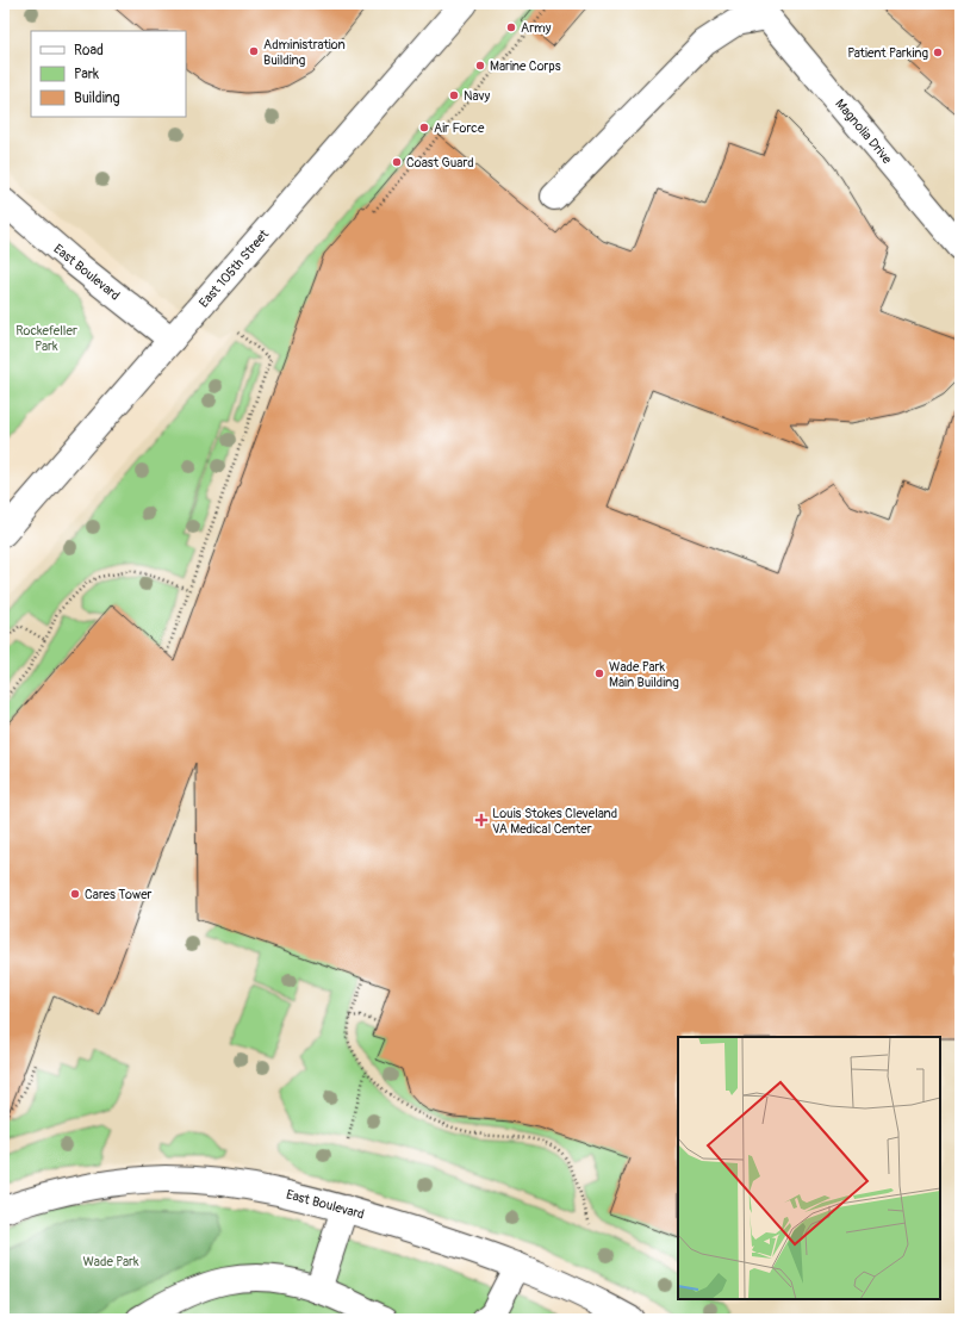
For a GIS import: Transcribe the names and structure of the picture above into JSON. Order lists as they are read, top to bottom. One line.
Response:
{"streets":{"street":["Magnolia Drive","East 105th Street","East Boulevard"]},"crossings":[["East 105th Street","East Boulevard"]],"parks":["Rockefeller Park","Wade Park"],"places":{"other":["Army","Administration Building","Patient Parking","Marine Corps","Navy","Air Force","Coast Guard","Wade Park Main Building","Cares Tower"],"health":["Louis Stokes Cleveland VA Medical Center"]},"legend":["Road","Park","Building"]}
